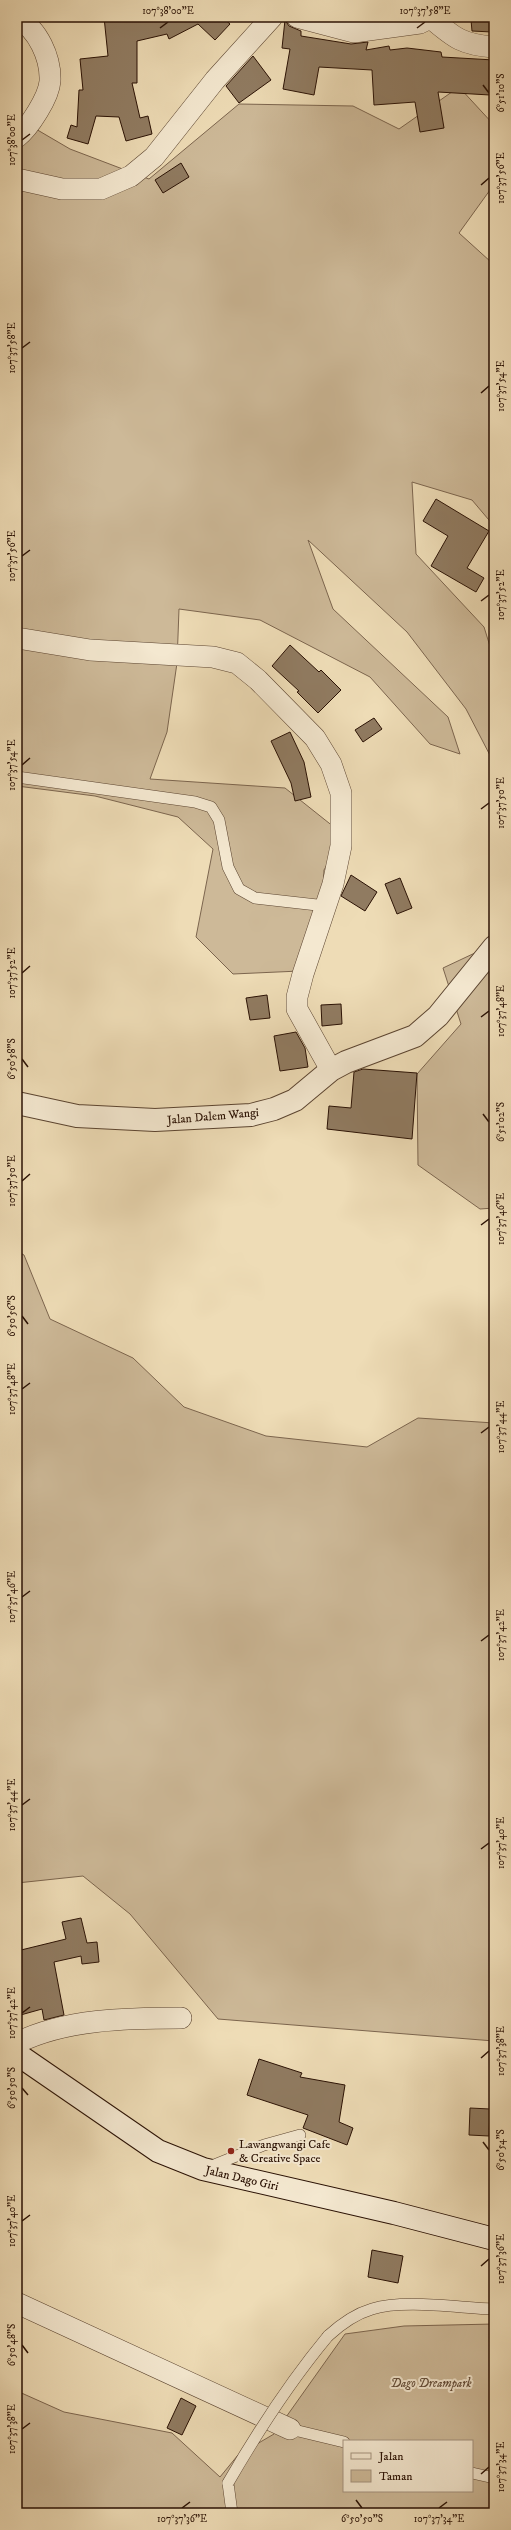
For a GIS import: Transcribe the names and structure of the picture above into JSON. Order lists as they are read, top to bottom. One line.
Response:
{"streets":{"street":["Jalan Dalem Wangi","Jalan Dago Giri"]},"parks":["Dago Dreampark"],"places":["Lawangwangi Cafe & Creative Space"],"legend":["Jalan","Taman"],"coordinates":["107°38'00\"E","107°37'58\"E","6°51'10\"S","107°37'56\"E","107°37'54\"E","107°37'52\"E","107°37'50\"E","107°37'48\"E","6°50'58\"S","6°51'02\"S","107°37'46\"E","6°50'56\"S","107°37'44\"E","107°37'42\"E","107°37'40\"E","107°37'38\"E","6°50'50\"S","6°50'54\"S","107°37'36\"E","6°50'48\"S","107°37'34\"E"]}
